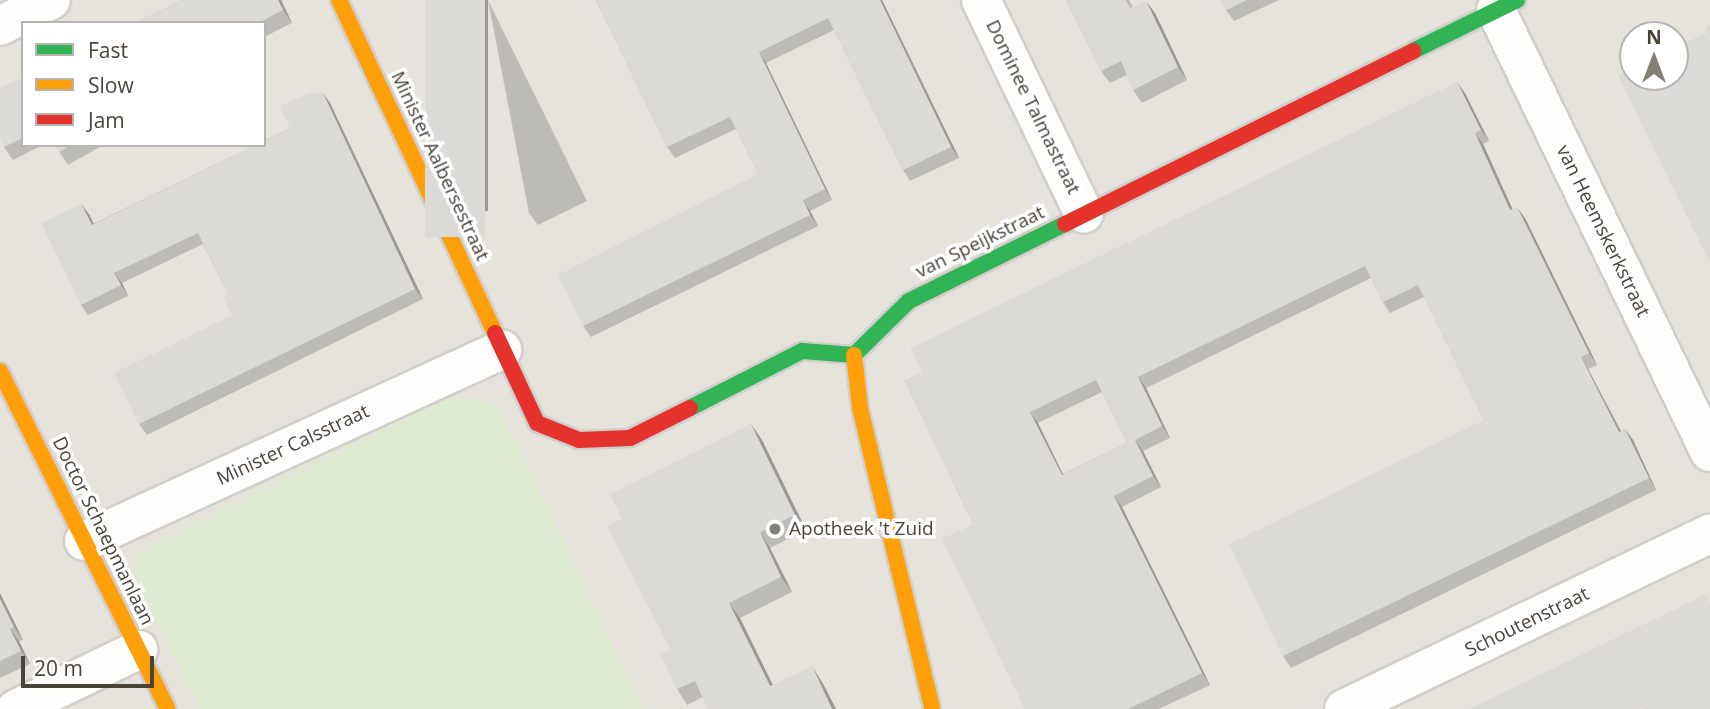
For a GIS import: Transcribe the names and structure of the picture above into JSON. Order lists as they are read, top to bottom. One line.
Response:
{"streets":{"street":["Dominee Talmastraat","Minister Aalbersestraat","van Heemskerkstraat","van Speijkstraat","Minister Calsstraat","Doctor Schaepmanlaan","Schoutenstraat"]},"crossings":[["Dominee Talmastraat","van Speijkstraat"],["Minister Aalbersestraat","Minister Calsstraat"],["van Heemskerkstraat","van Speijkstraat"],["Minister Calsstraat","Doctor Schaepmanlaan"]],"places":["Apotheek 't Zuid"],"legend":["Fast","Slow","Jam"],"scale_bar":"20 m","north":"top"}
